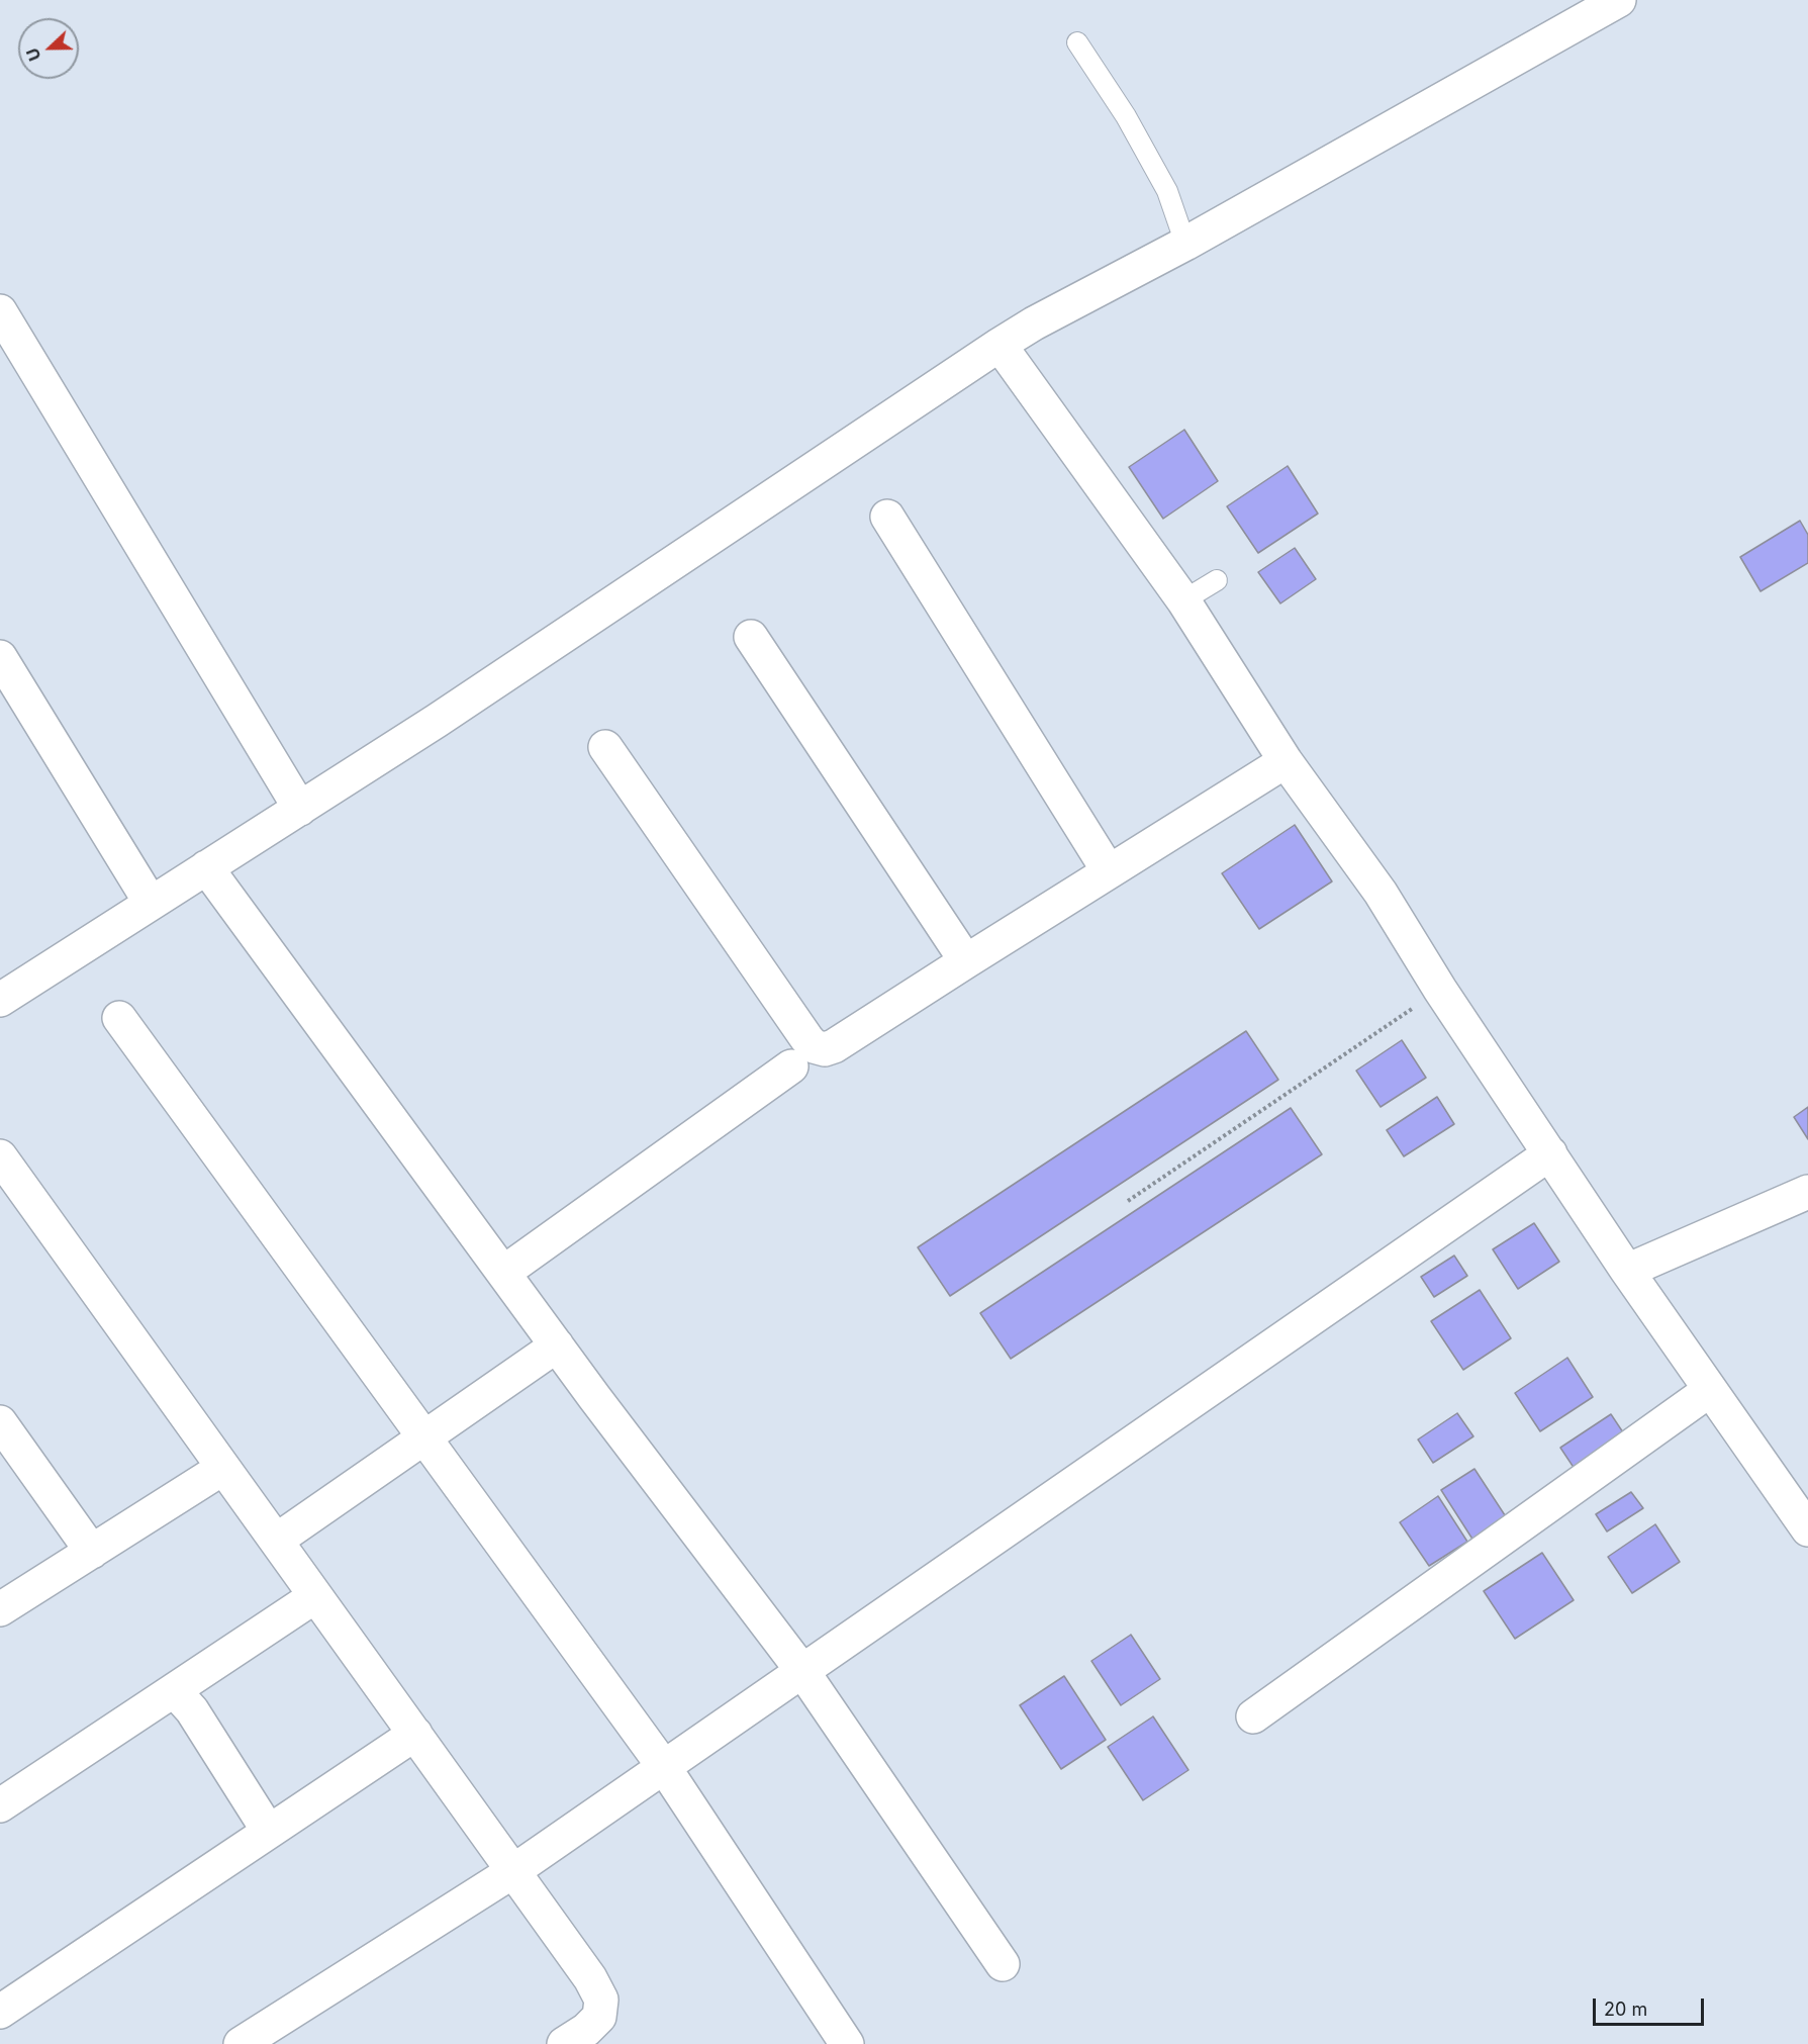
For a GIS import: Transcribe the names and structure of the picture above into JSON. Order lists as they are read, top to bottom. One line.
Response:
{"scale_bar":"20 m","north":"left"}
